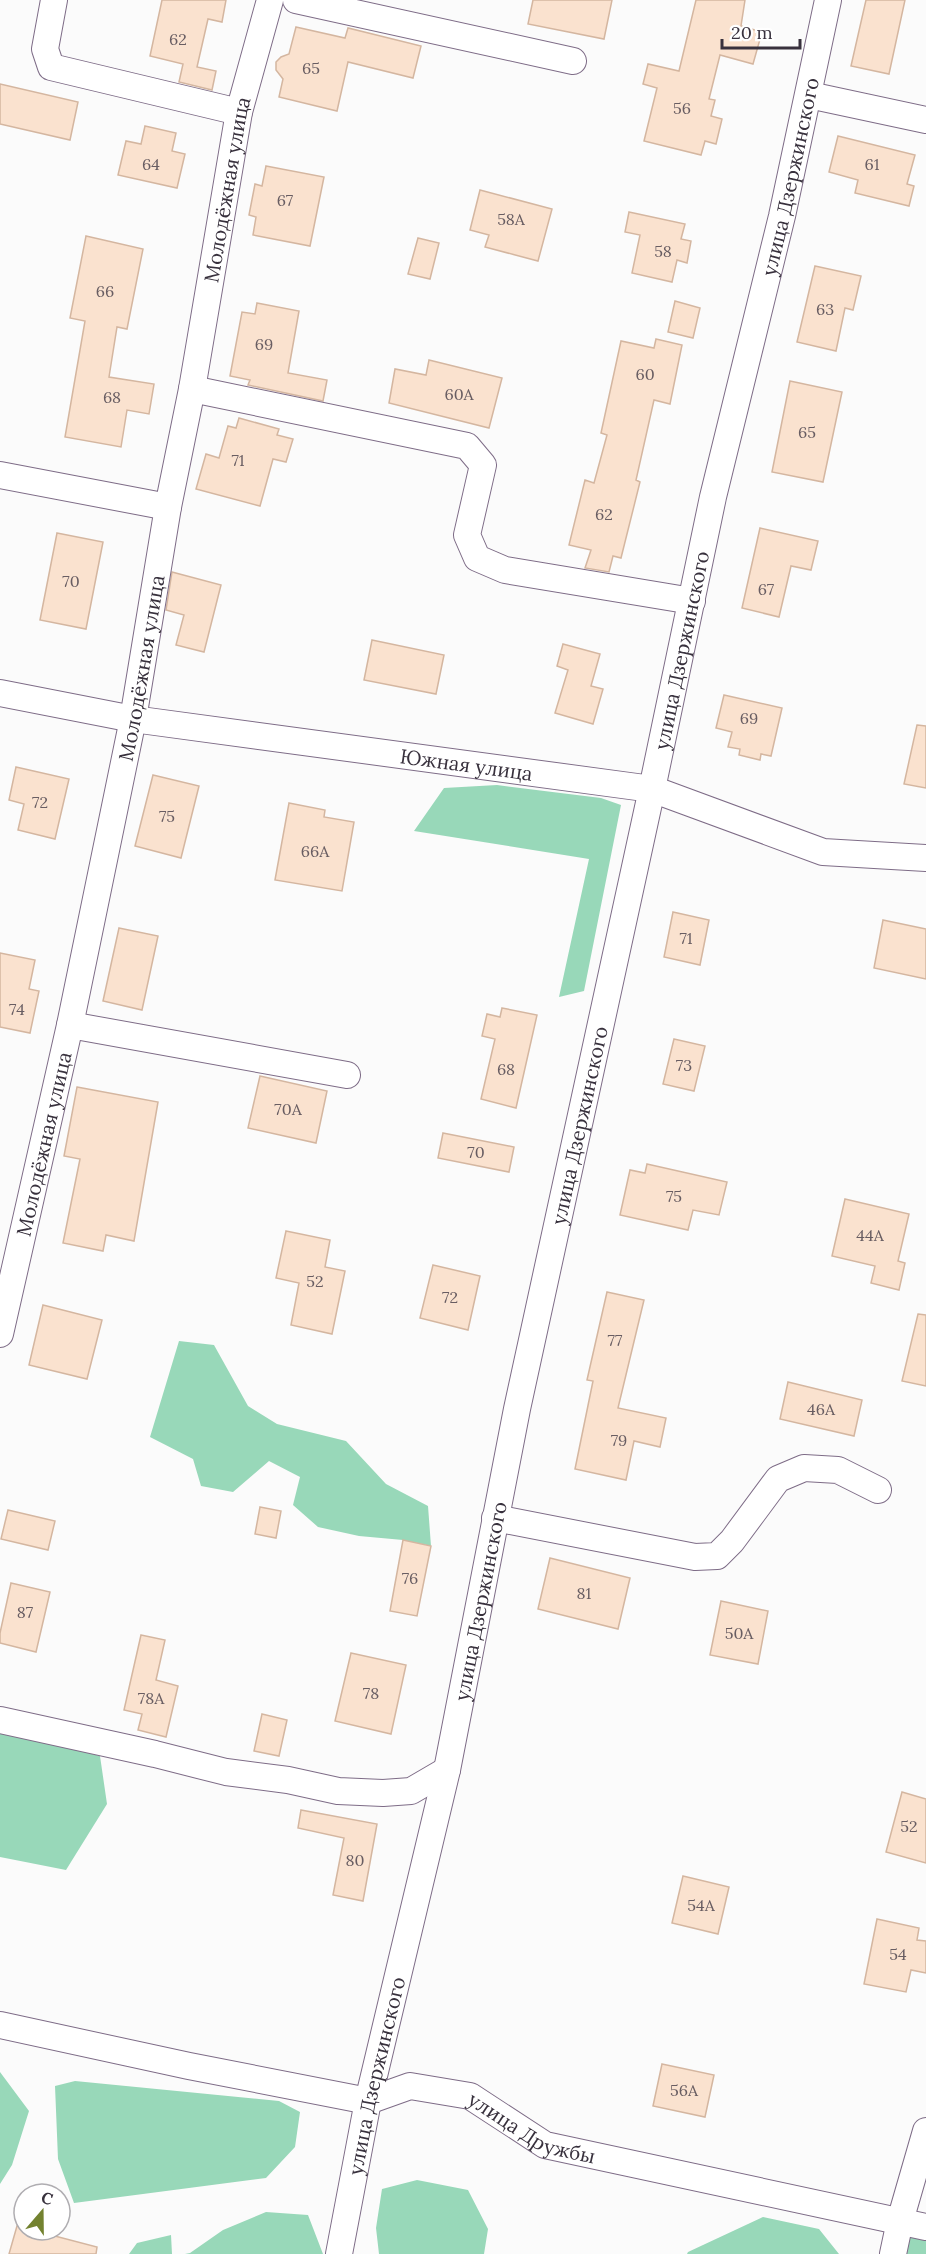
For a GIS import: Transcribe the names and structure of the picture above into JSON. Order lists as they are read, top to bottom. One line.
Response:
{"streets":{"street":["улица Дзержинского","Молодёжная улица","Южная улица","улица Дружбы"]},"crossings":[["улица Дзержинского","Южная улица"],["улица Дзержинского","улица Дружбы"],["Молодёжная улица","Южная улица"]],"house_numbers":["62","65","56","64","61","67","58А","58","66","63","69","60","60А","68","65","71","62","70","67","69","72","75","66А","71","74","73","68","70А","70","75","44А","52","72","77","46А","79","76","81","87","50А","78","78А","52","80","54А","54","56А"],"scale_bar":"20 m","north":"top"}
